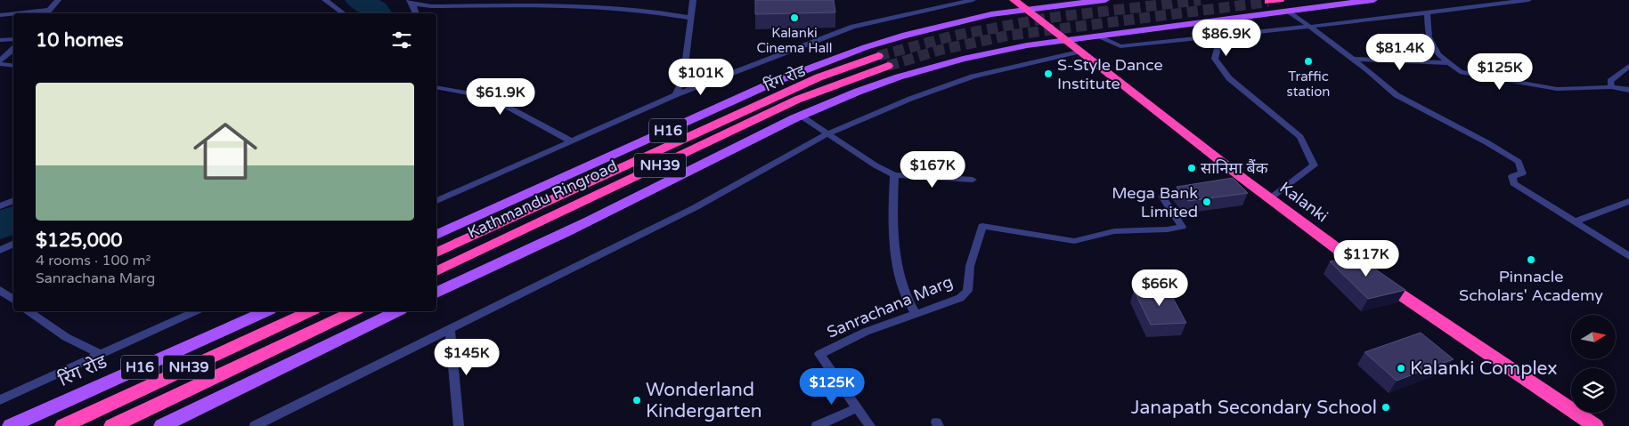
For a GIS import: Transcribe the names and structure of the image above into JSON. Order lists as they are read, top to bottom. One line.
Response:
{"streets":{"highway":["NH39","Kathmandu Ringroad","Kalanki"],"main road":["रिंग रोड","H16"],"street":["Sanrachana Marg"]},"crossings":[["रिंग रोड","Kalanki"]],"places":["Kalanki Cinema Hall","Traffic station","S-Style Dance Institute","सानिमा बैंक","Mega Bank Limited","Pinnacle Scholars' Academy","Kalanki Complex","Wonderland Kindergarten","Janapath Secondary School"],"north":"right","page":{"heading":"10 homes","price":["$86.9K","$81.4K","$125K","$101K","$61.9K","$167K","$117K","$66K","$145K","$125K"],"list":[{"name":"$125,000","note":"4 rooms · 100 m² · Sanrachana Marg"}]}}
